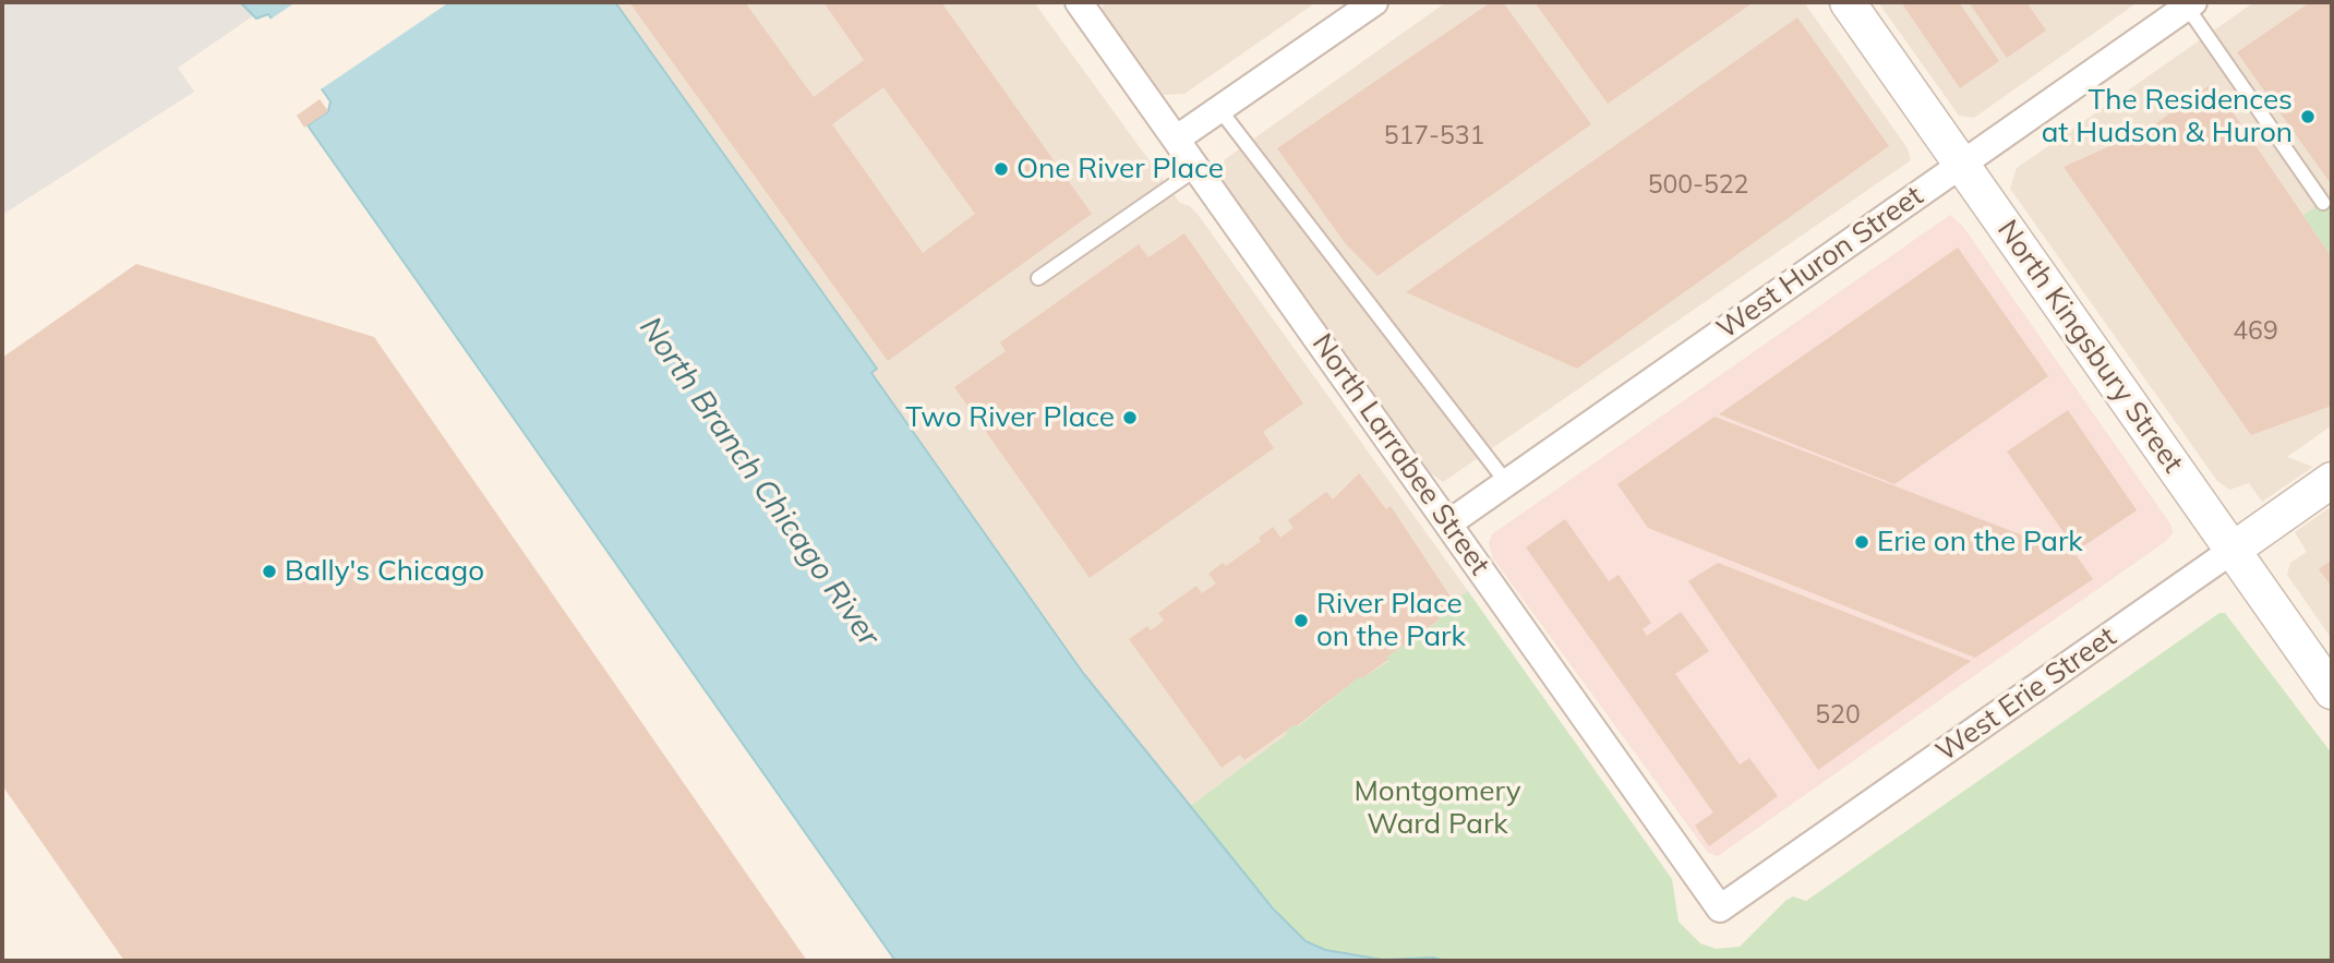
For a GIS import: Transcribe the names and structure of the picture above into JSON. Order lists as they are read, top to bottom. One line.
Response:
{"streets":{"street":["West Huron Street","North Kingsbury Street","North Larrabee Street","West Erie Street"]},"crossings":[["West Huron Street","North Kingsbury Street"],["West Huron Street","North Larrabee Street"],["North Kingsbury Street","West Erie Street"],["North Larrabee Street","West Erie Street"]],"water":["North Branch Chicago River"],"parks":["Montgomery Ward Park"],"places":["The Residences at Hudson & Huron","One River Place","Two River Place","Erie on the Park","Bally's Chicago","River Place on the Park"],"house_numbers":["517-531","500-522","469","520"]}
